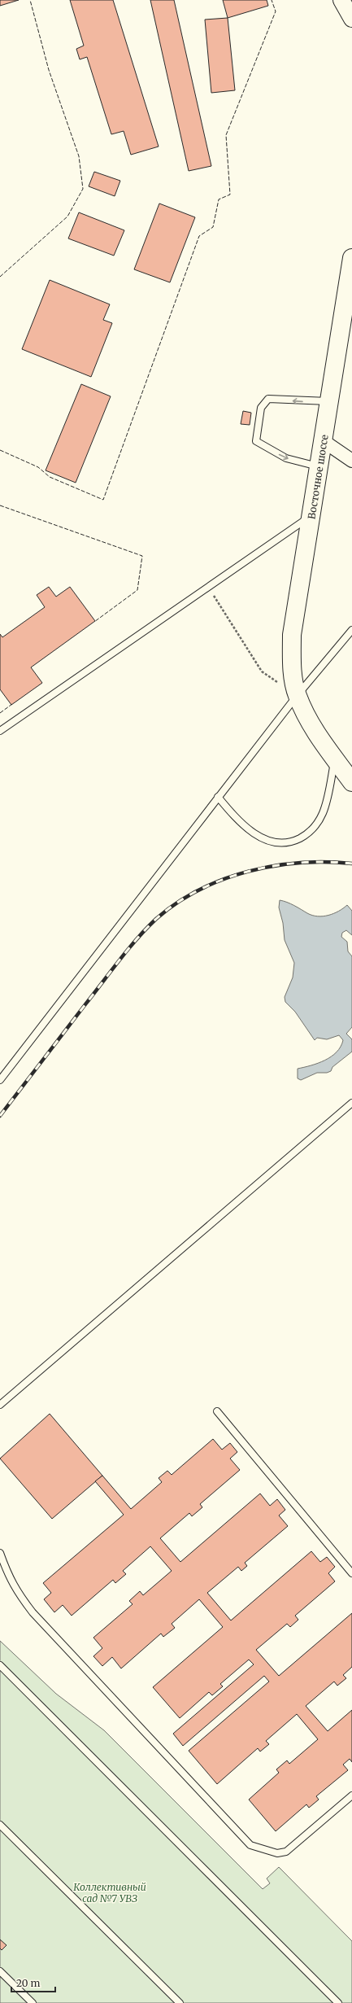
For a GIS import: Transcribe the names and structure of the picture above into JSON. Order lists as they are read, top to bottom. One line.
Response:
{"streets":{"main road":["Восточное шоссе"]},"parks":["Коллективный сад №7 УВЗ"],"scale_bar":"20 m"}
